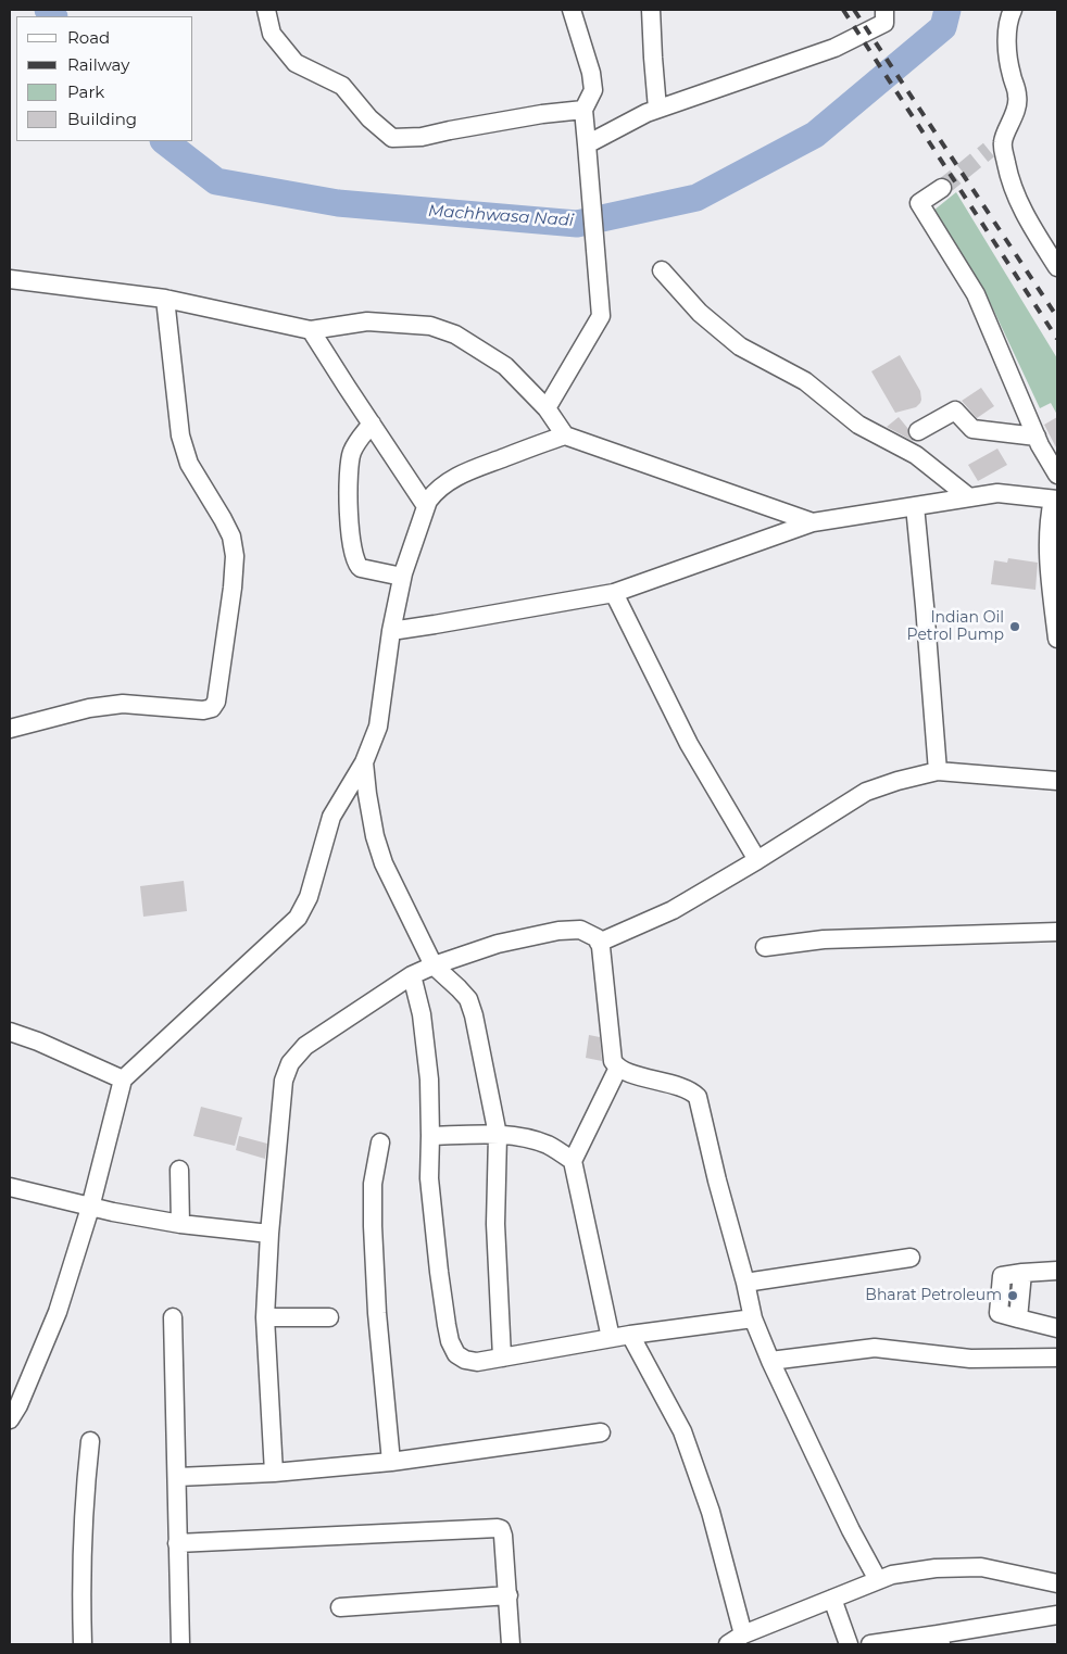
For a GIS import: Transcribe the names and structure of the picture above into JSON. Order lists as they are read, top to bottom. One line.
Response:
{"water":["Machhwasa Nadi"],"places":["Indian Oil Petrol Pump","Bharat Petroleum"],"legend":["Road","Railway","Park","Building"]}
